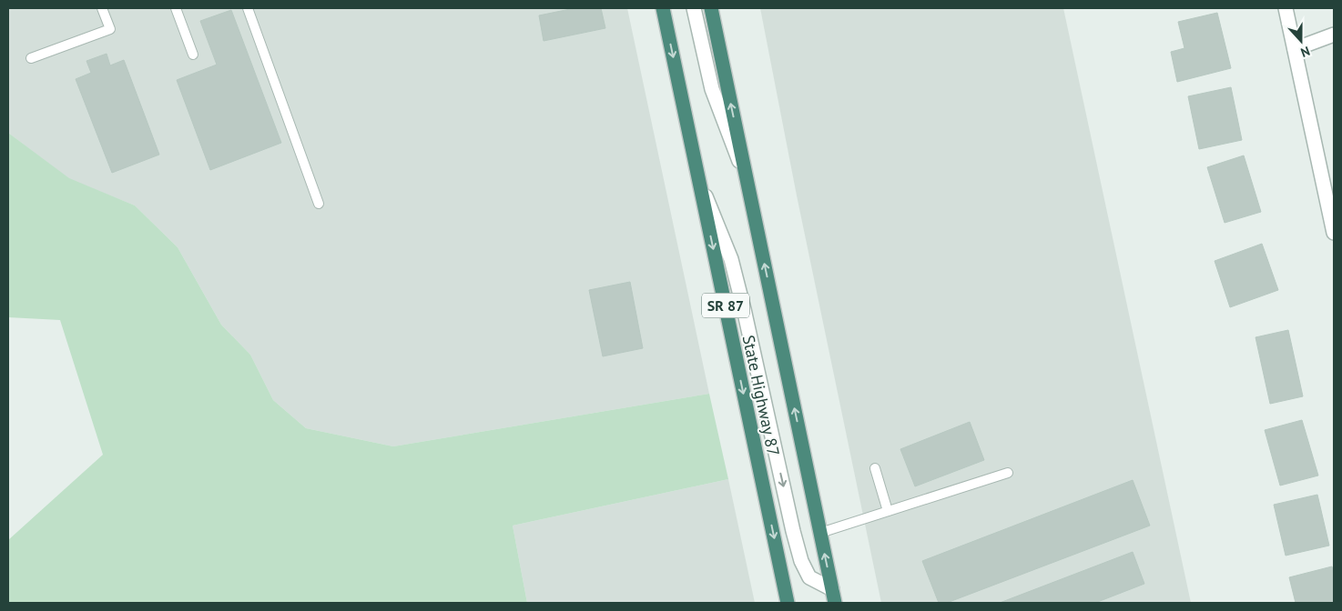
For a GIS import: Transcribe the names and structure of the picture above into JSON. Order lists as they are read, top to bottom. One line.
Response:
{"streets":{"highway":["SR 87","State Highway 87"]},"north":"bottom"}
